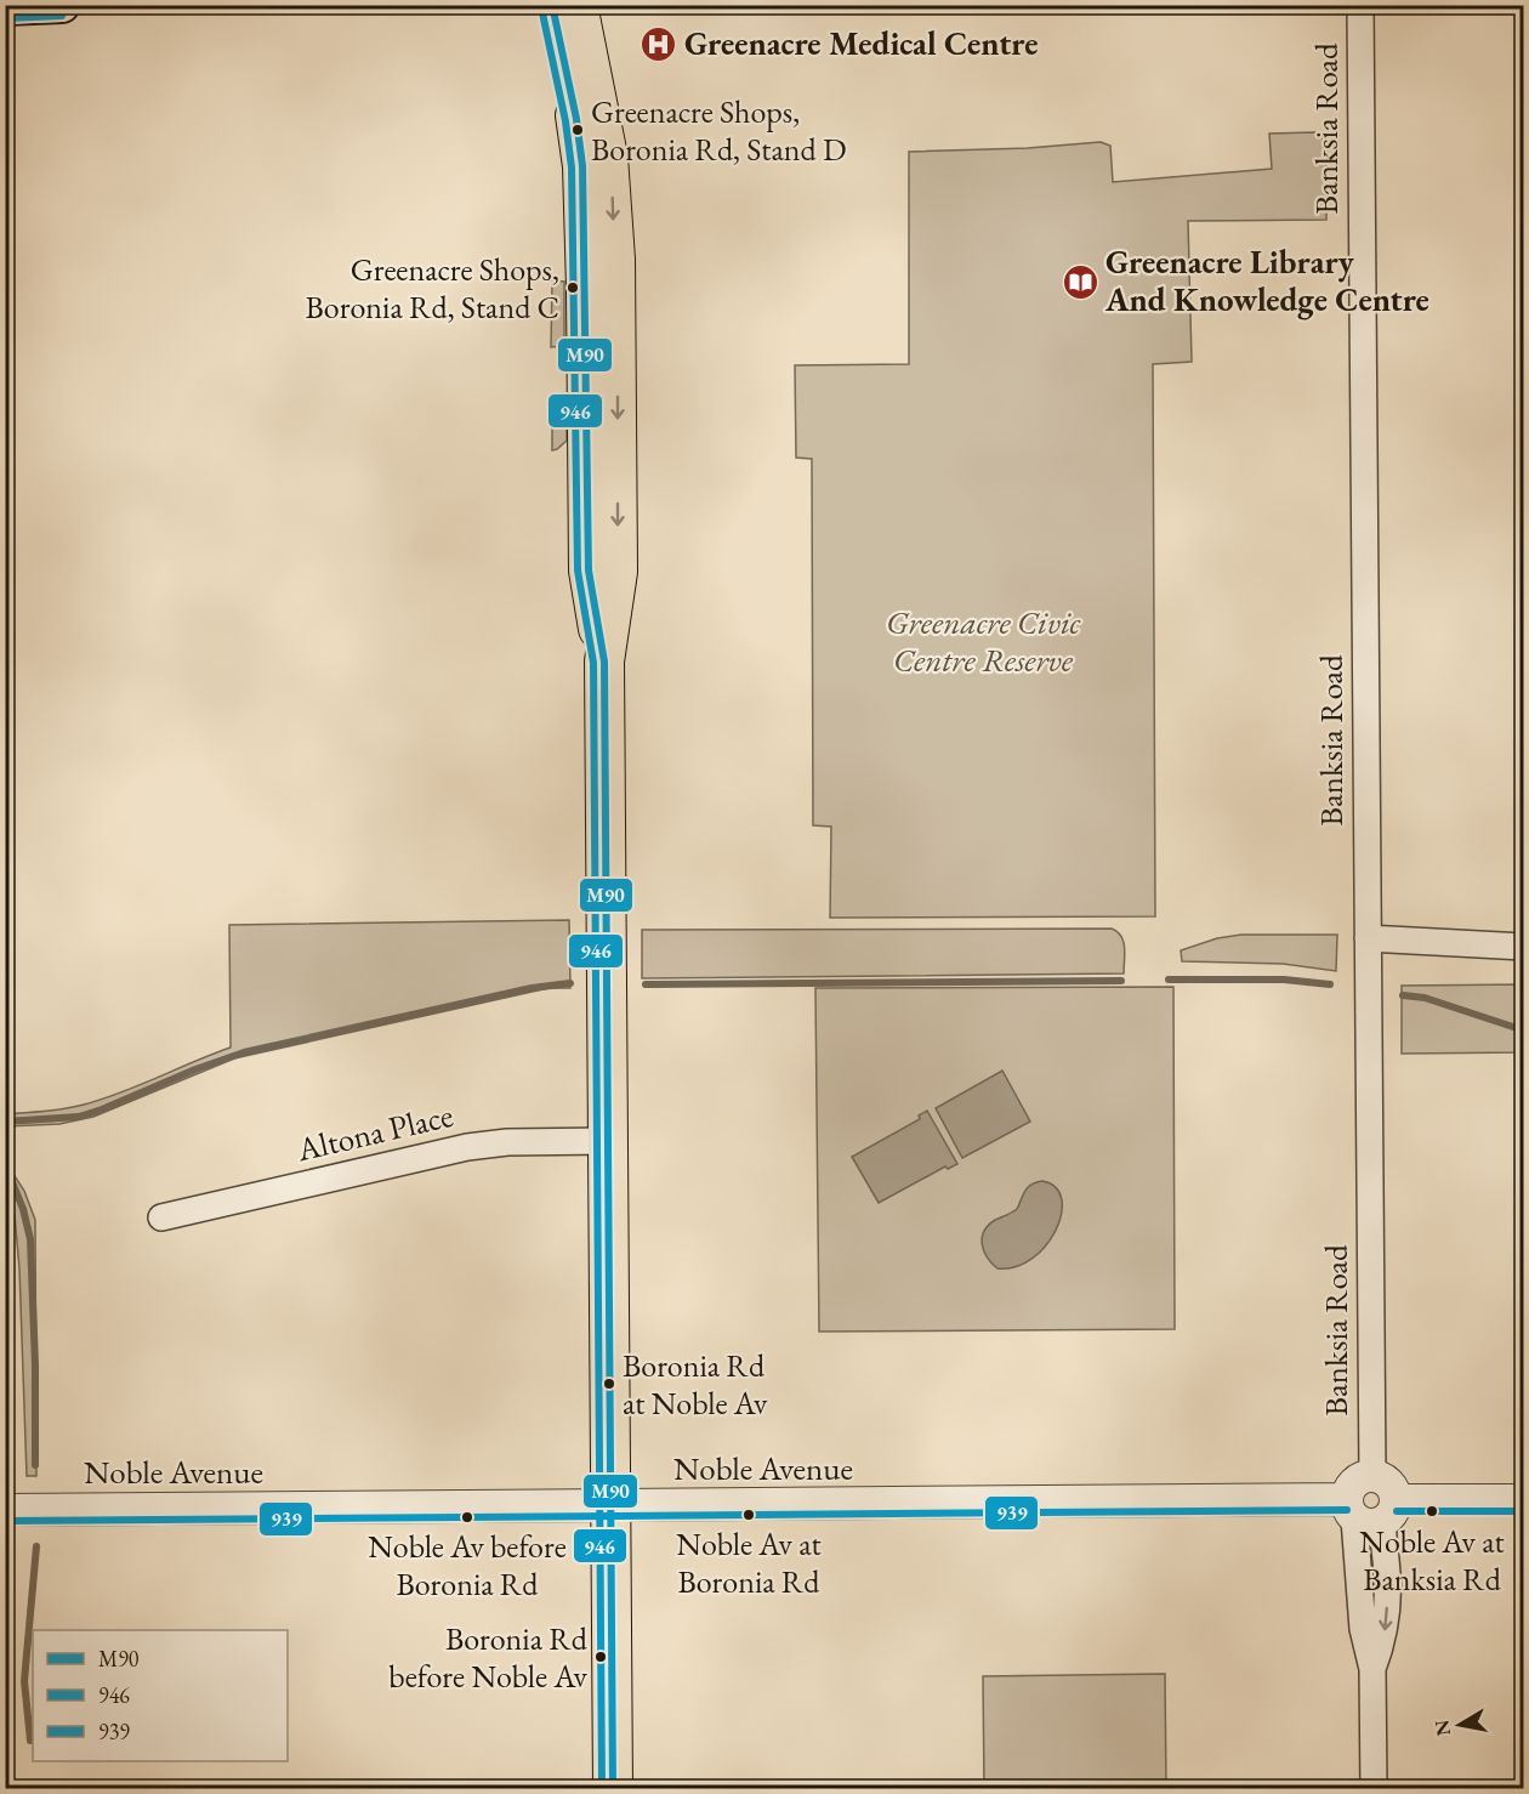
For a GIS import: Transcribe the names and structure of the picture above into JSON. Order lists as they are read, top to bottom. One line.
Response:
{"streets":{"street":["Banksia Road","Altona Place","Noble Avenue"]},"parks":["Greenacre Civic Centre Reserve"],"places":{"hospital":["Greenacre Medical Centre"],"other":["Greenacre Shops, Boronia Rd, Stand D","Greenacre Shops, Boronia Rd, Stand C","Boronia Rd at Noble Av","Noble Av at Banksia Rd","Noble Av at Boronia Rd","Noble Av before Boronia Rd","Boronia Rd before Noble Av"],"library":["Greenacre Library And Knowledge Centre"]},"lines":["transit line M90","transit line 946","transit line 939"],"legend":["M90","946","939"],"north":"left"}
